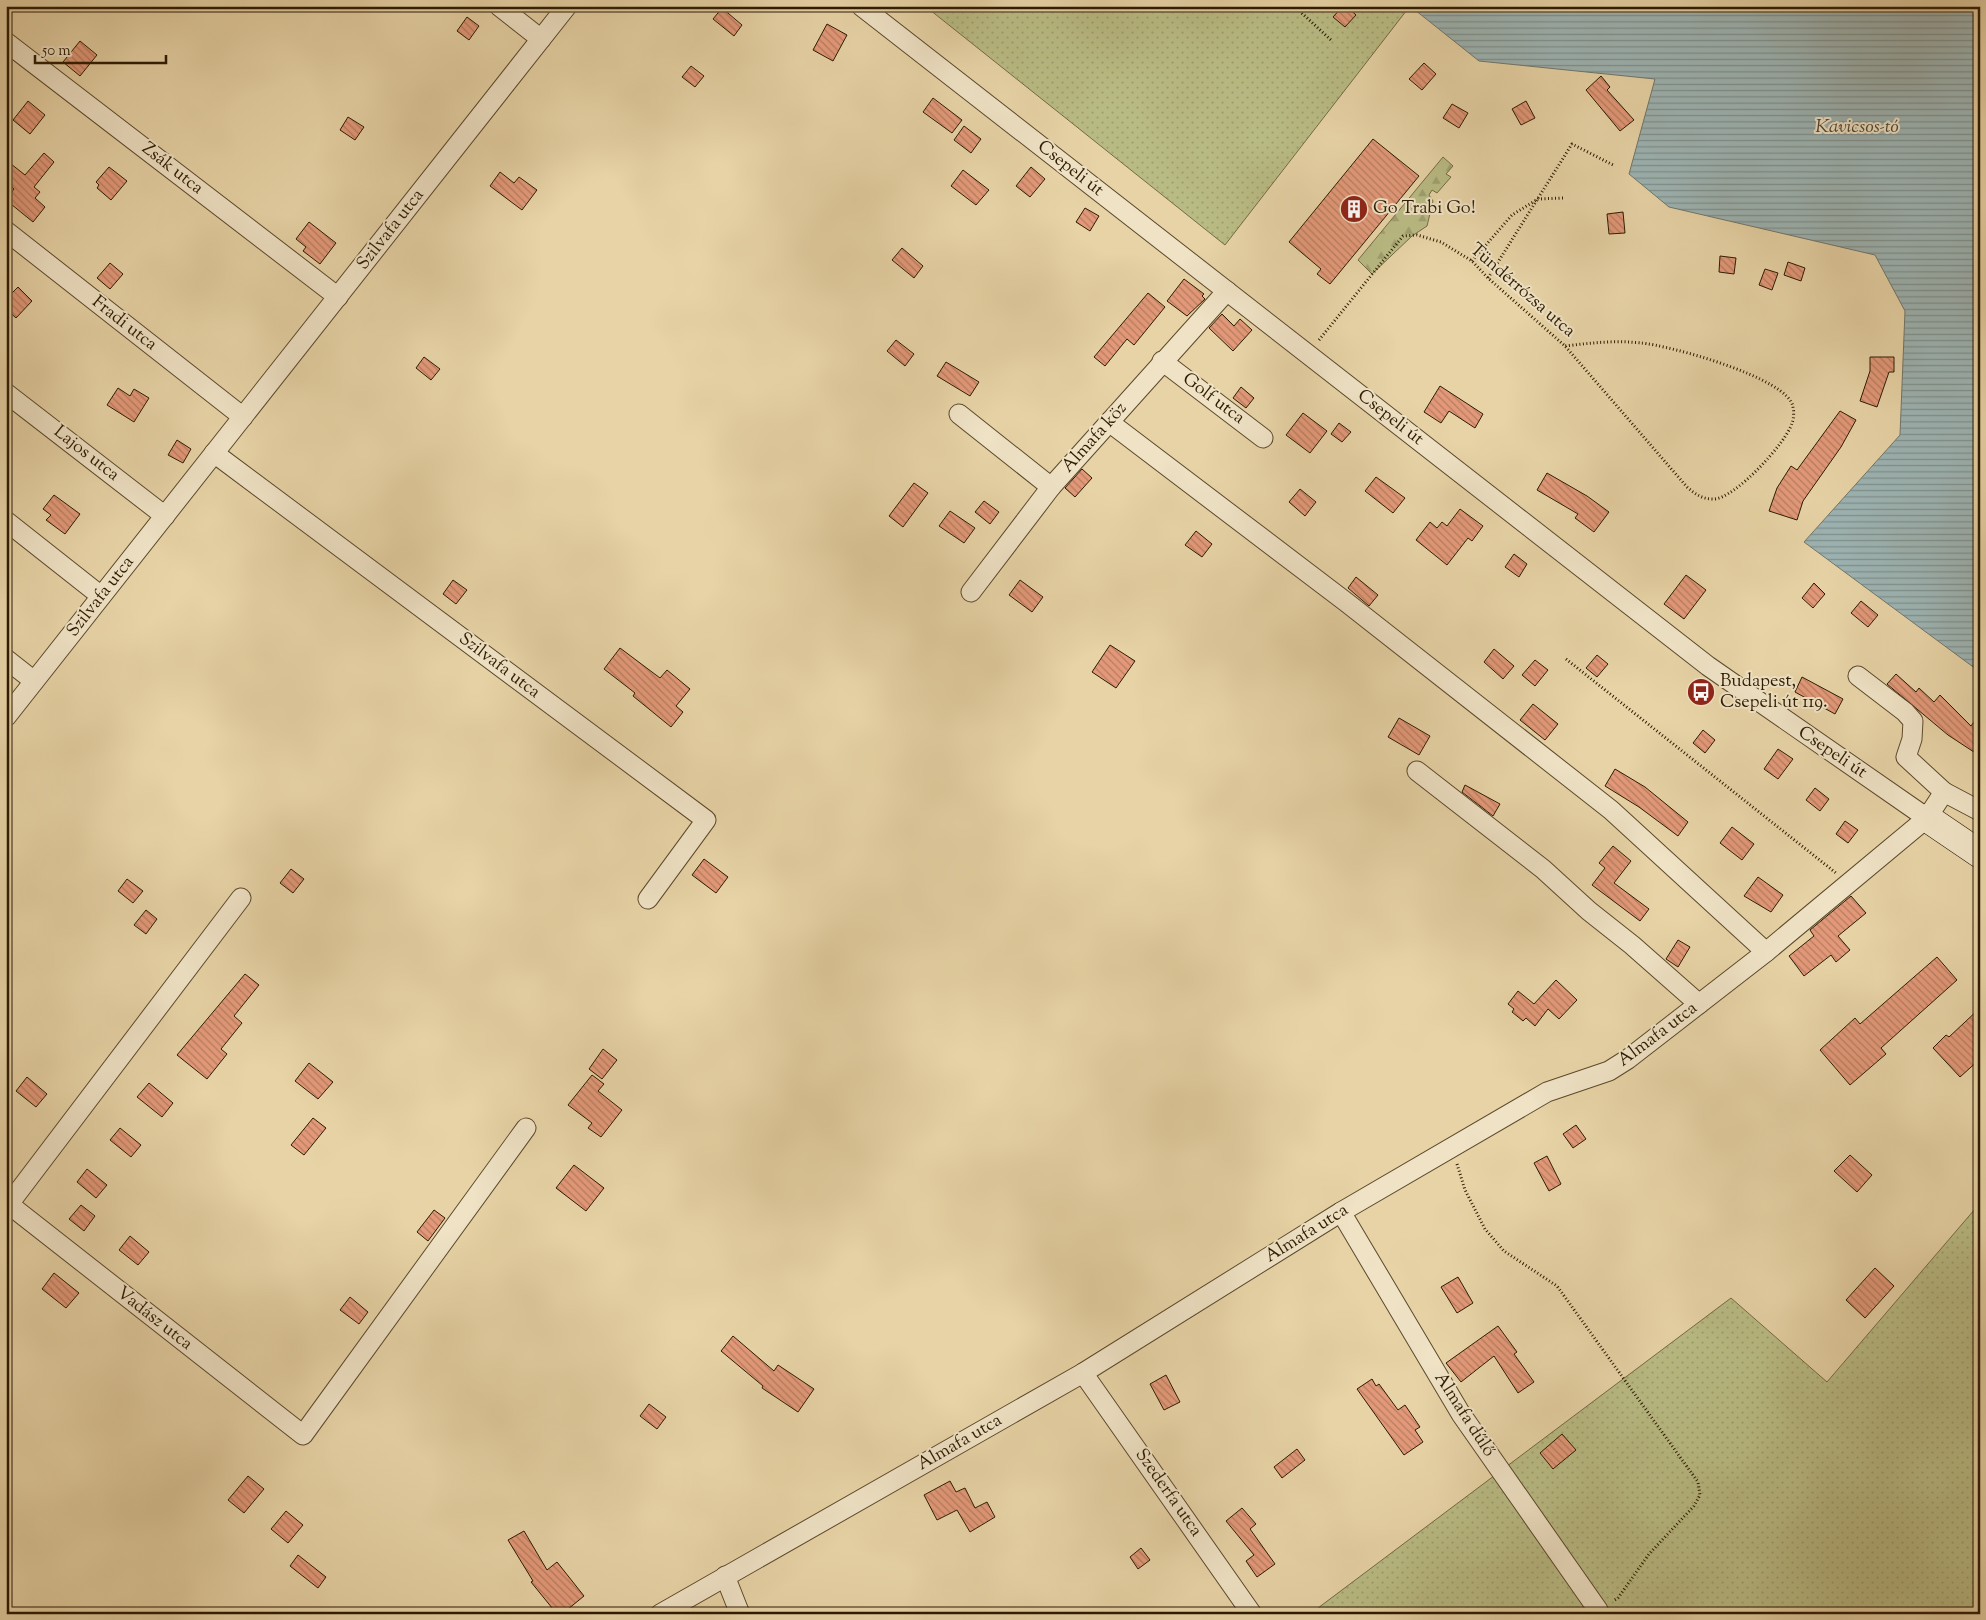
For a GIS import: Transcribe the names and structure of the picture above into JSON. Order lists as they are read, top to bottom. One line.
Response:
{"streets":{"street":["Zsák utca","Csepeli út","Szilvafa utca","Fradi utca","Golf utca","Almafa köz","Lajos utca","Almafa utca","Vadász utca","Almafa dűlő","Szederfa utca"],"path":["Tündérrózsa utca"]},"crossings":[["Zsák utca","Szilvafa utca"],["Csepeli út","Tündérrózsa utca"],["Csepeli út","Almafa köz"],["Csepeli út","Almafa utca"],["Szilvafa utca","Fradi utca"],["Szilvafa utca","Lajos utca"],["Golf utca","Almafa köz"],["Almafa utca","Almafa dűlő"],["Almafa utca","Szederfa utca"]],"water":["Kavicsos-tó"],"places":{"building":["Go Trabi Go!"],"bus stop":["Budapest, Csepeli út 119."]},"scale_bar":"50 m"}
